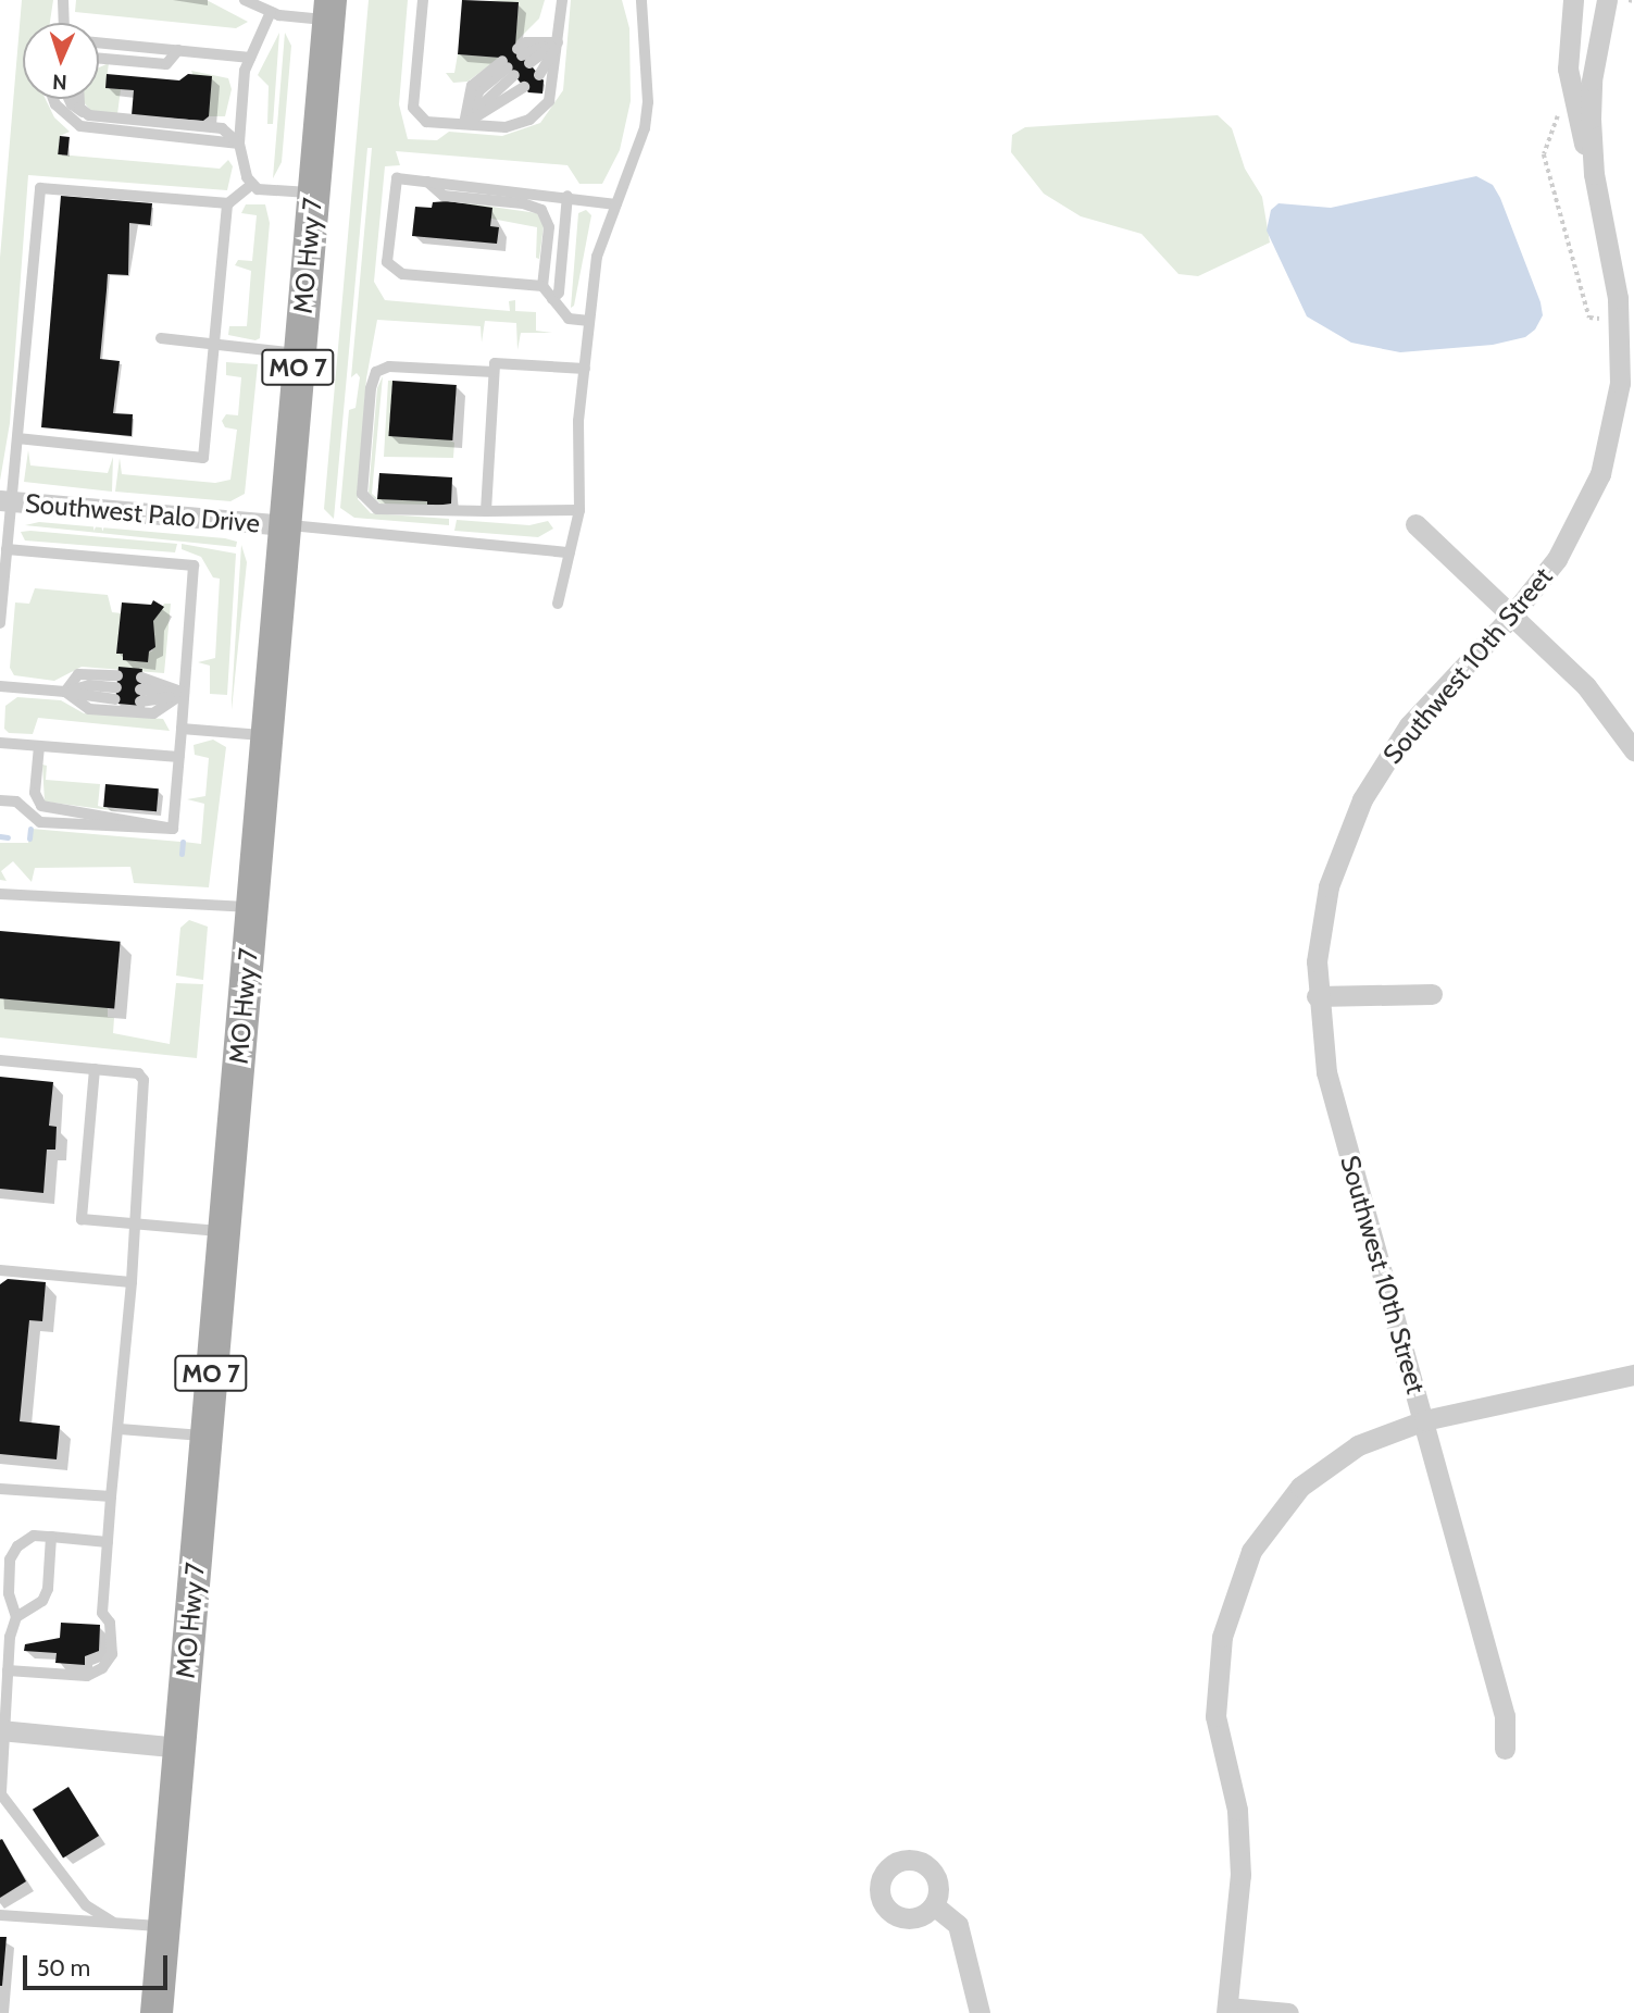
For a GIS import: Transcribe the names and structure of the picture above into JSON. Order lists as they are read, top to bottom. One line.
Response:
{"streets":{"main road":["MO Hwy 7","MO 7"],"street":["Southwest Palo Drive","Southwest 10th Street"]},"crossings":[["MO Hwy 7","Southwest Palo Drive"]],"scale_bar":"50 m","north":"bottom"}
